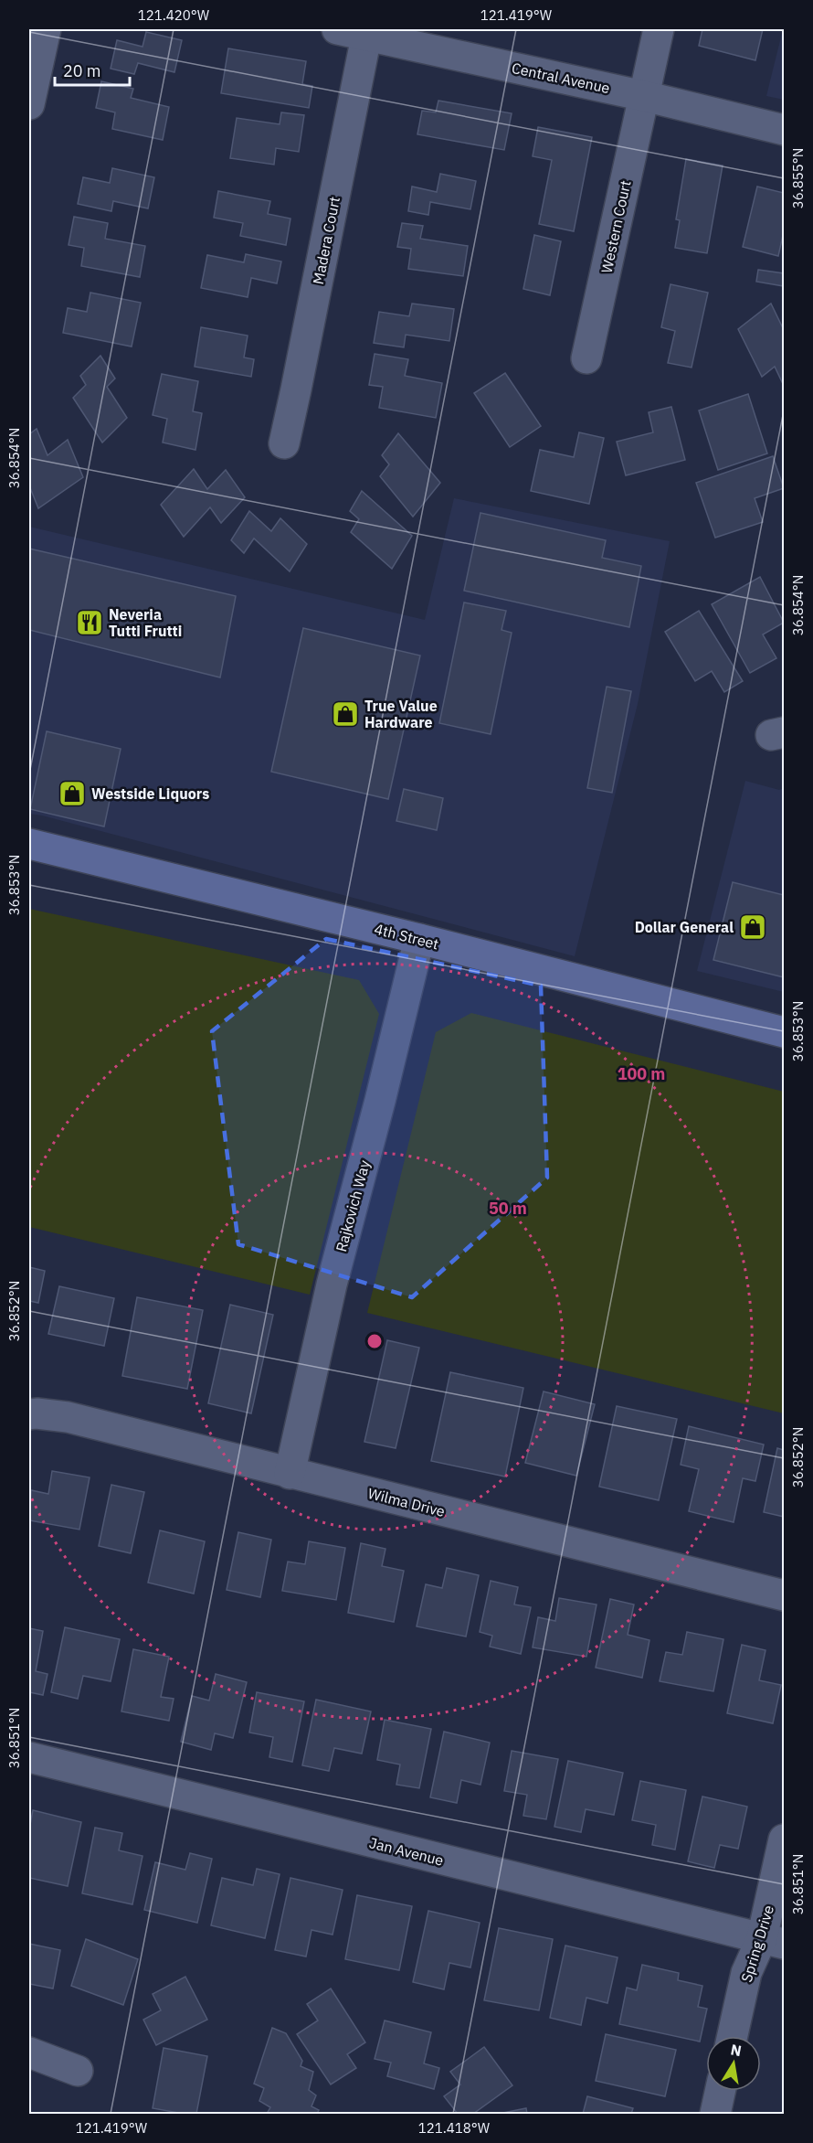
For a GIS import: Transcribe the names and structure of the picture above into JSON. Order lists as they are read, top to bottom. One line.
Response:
{"streets":{"main road":["4th Street"],"street":["Central Avenue","Western Court","Madera Court","Rajkovich Way","Wilma Drive","Jan Avenue","Spring Drive"]},"crossings":[["Central Avenue","Western Court"],["Central Avenue","Madera Court"],["4th Street","Rajkovich Way"],["Rajkovich Way","Wilma Drive"],["Jan Avenue","Spring Drive"]],"places":{"restaurant":["Neveria Tutti Frutti"],"shop":["True Value Hardware","Westside Liquors","Dollar General"]},"scale_bar":"20 m","north":"top","coordinates":["121.420°W","121.419°W","36.855°N","36.854°N","36.853°N","36.852°N","36.851°N","121.418°W"],"rings":["100 m","50 m"]}
